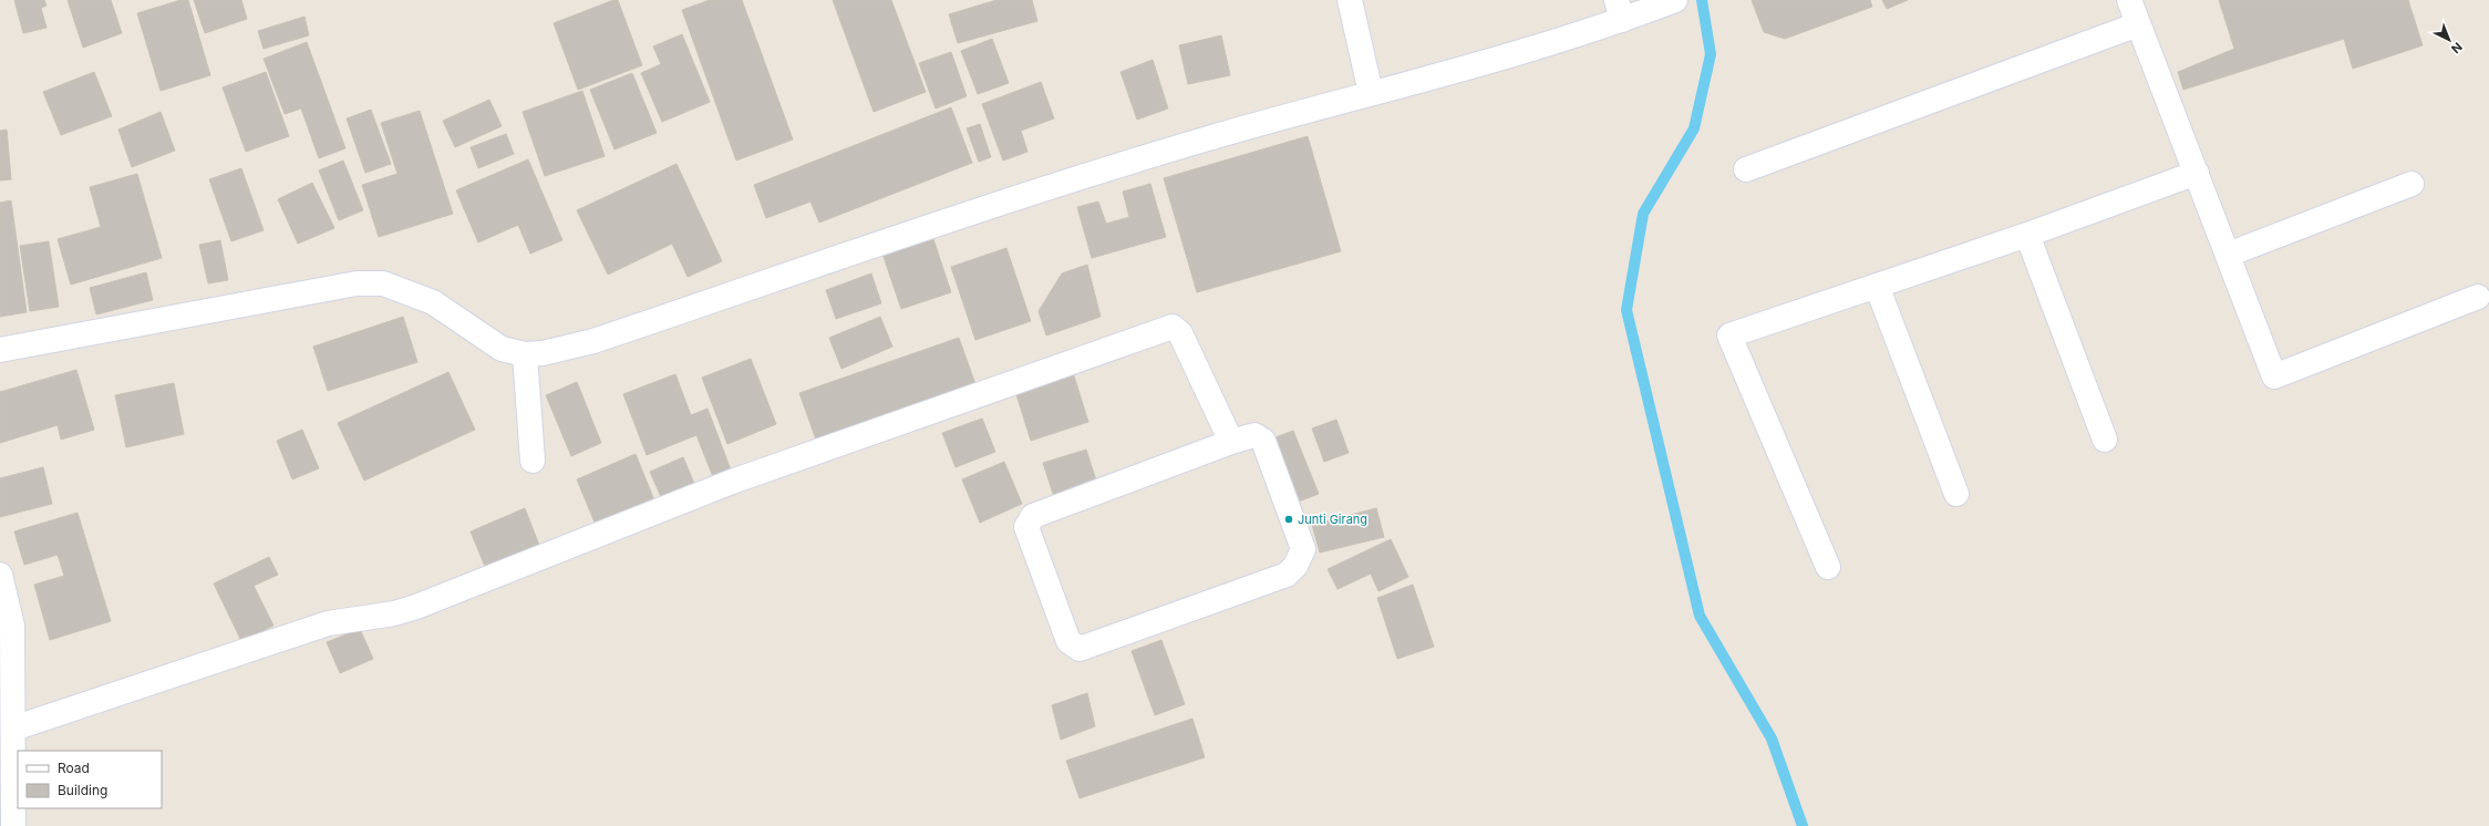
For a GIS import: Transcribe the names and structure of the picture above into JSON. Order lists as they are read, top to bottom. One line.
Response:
{"places":["Junti Girang"],"legend":["Road","Building"],"north":"bottom right"}
